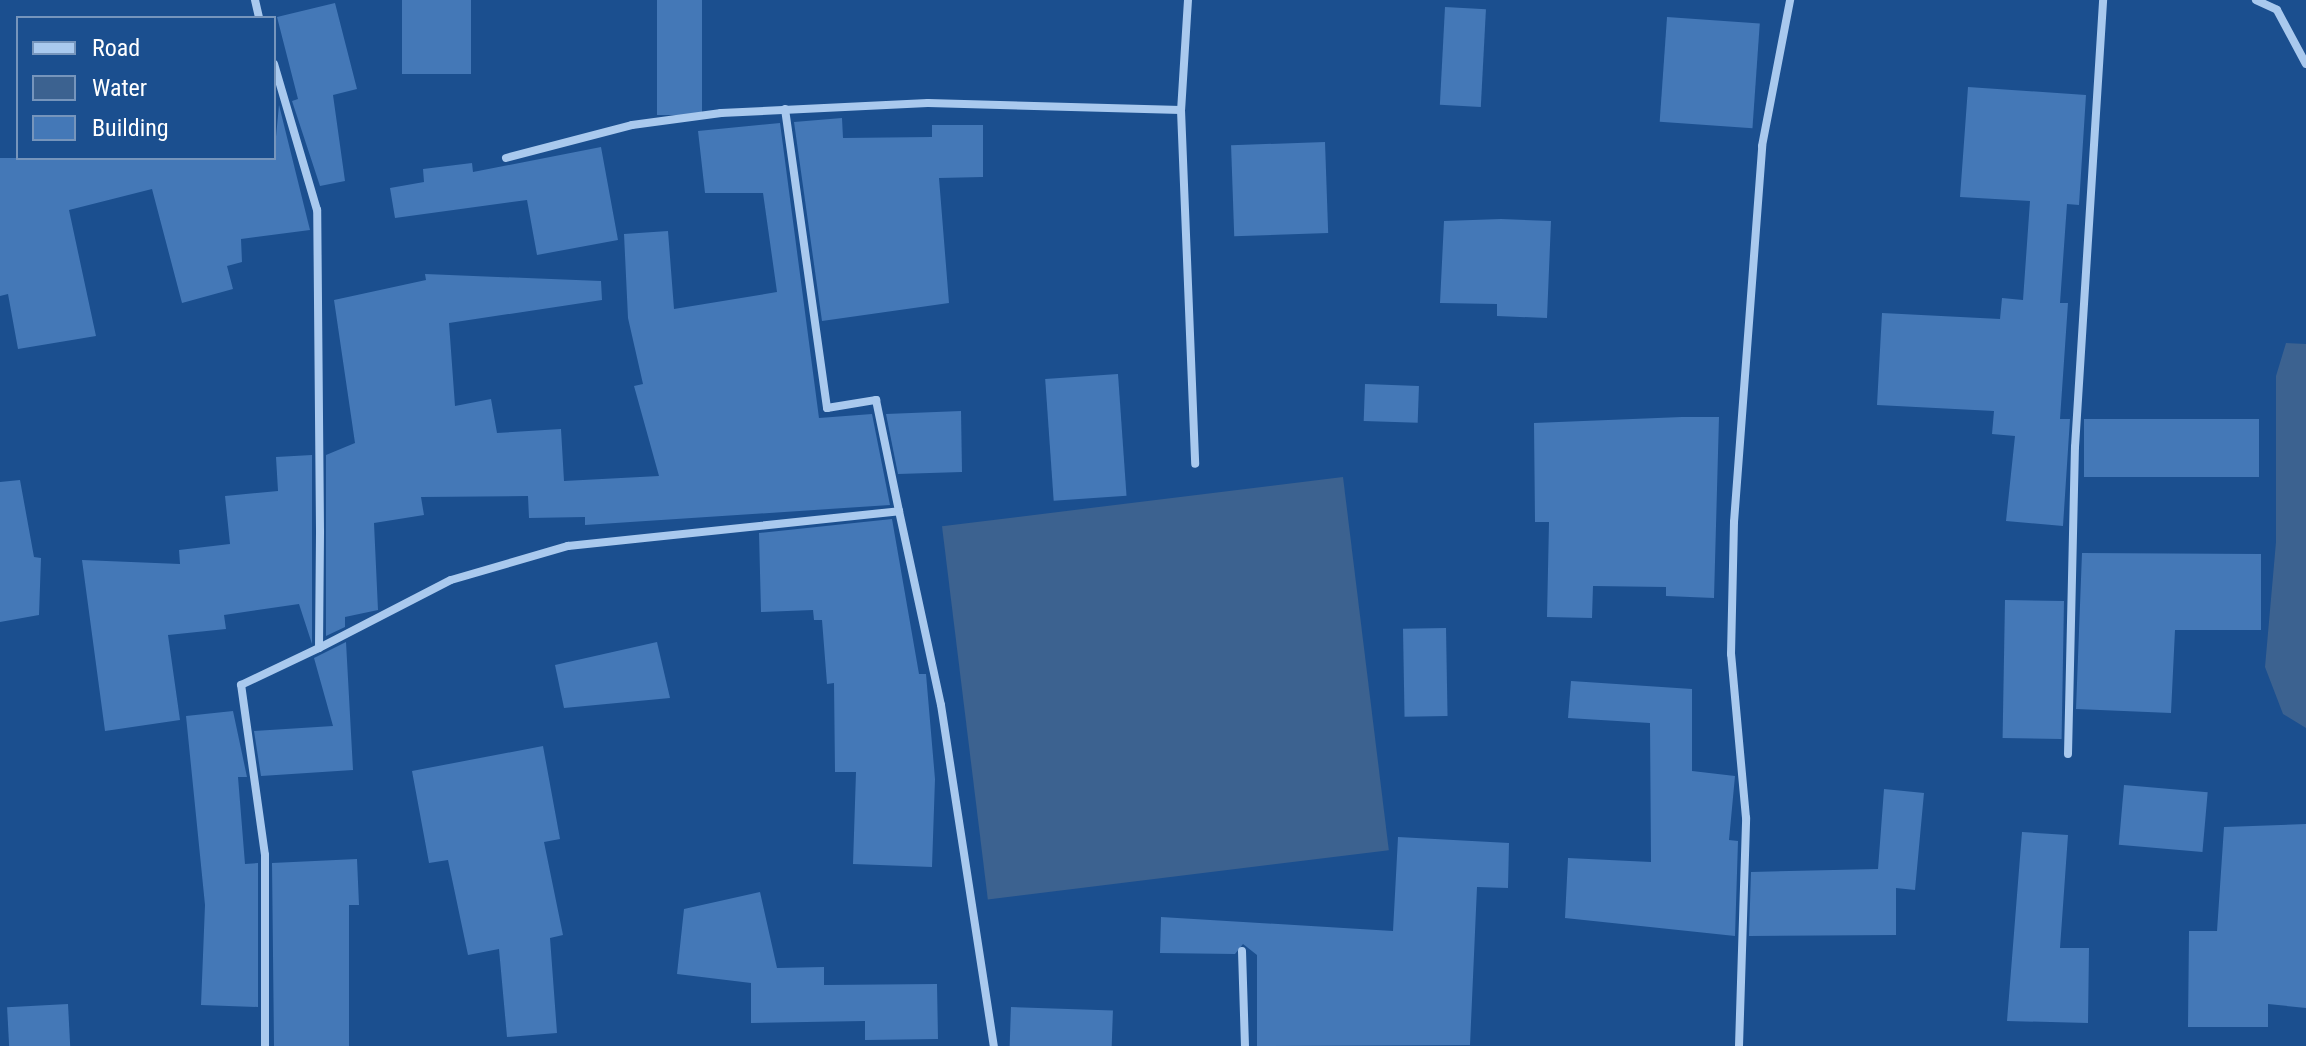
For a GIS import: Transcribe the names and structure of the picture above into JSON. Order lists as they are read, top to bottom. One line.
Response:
{"legend":["Road","Water","Building"]}
